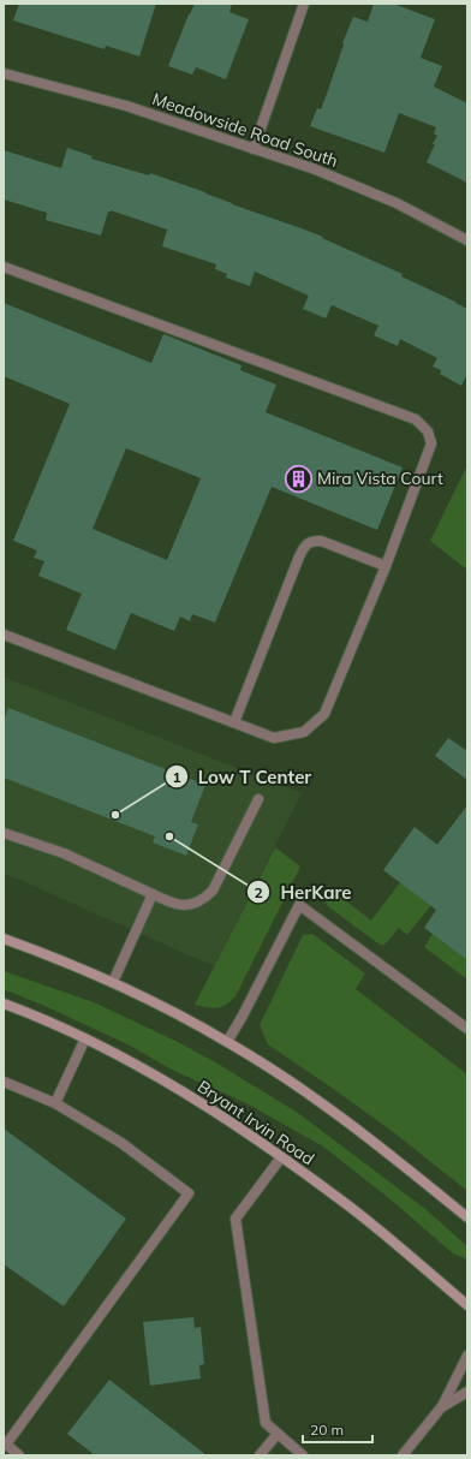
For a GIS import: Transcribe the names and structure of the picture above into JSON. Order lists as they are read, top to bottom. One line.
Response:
{"streets":{"main road":["Bryant Irvin Road"],"street":["Meadowside Road South"]},"places":{"building":["Mira Vista Court"],"other":["Low T Center","HerKare"]},"scale_bar":"20 m"}
